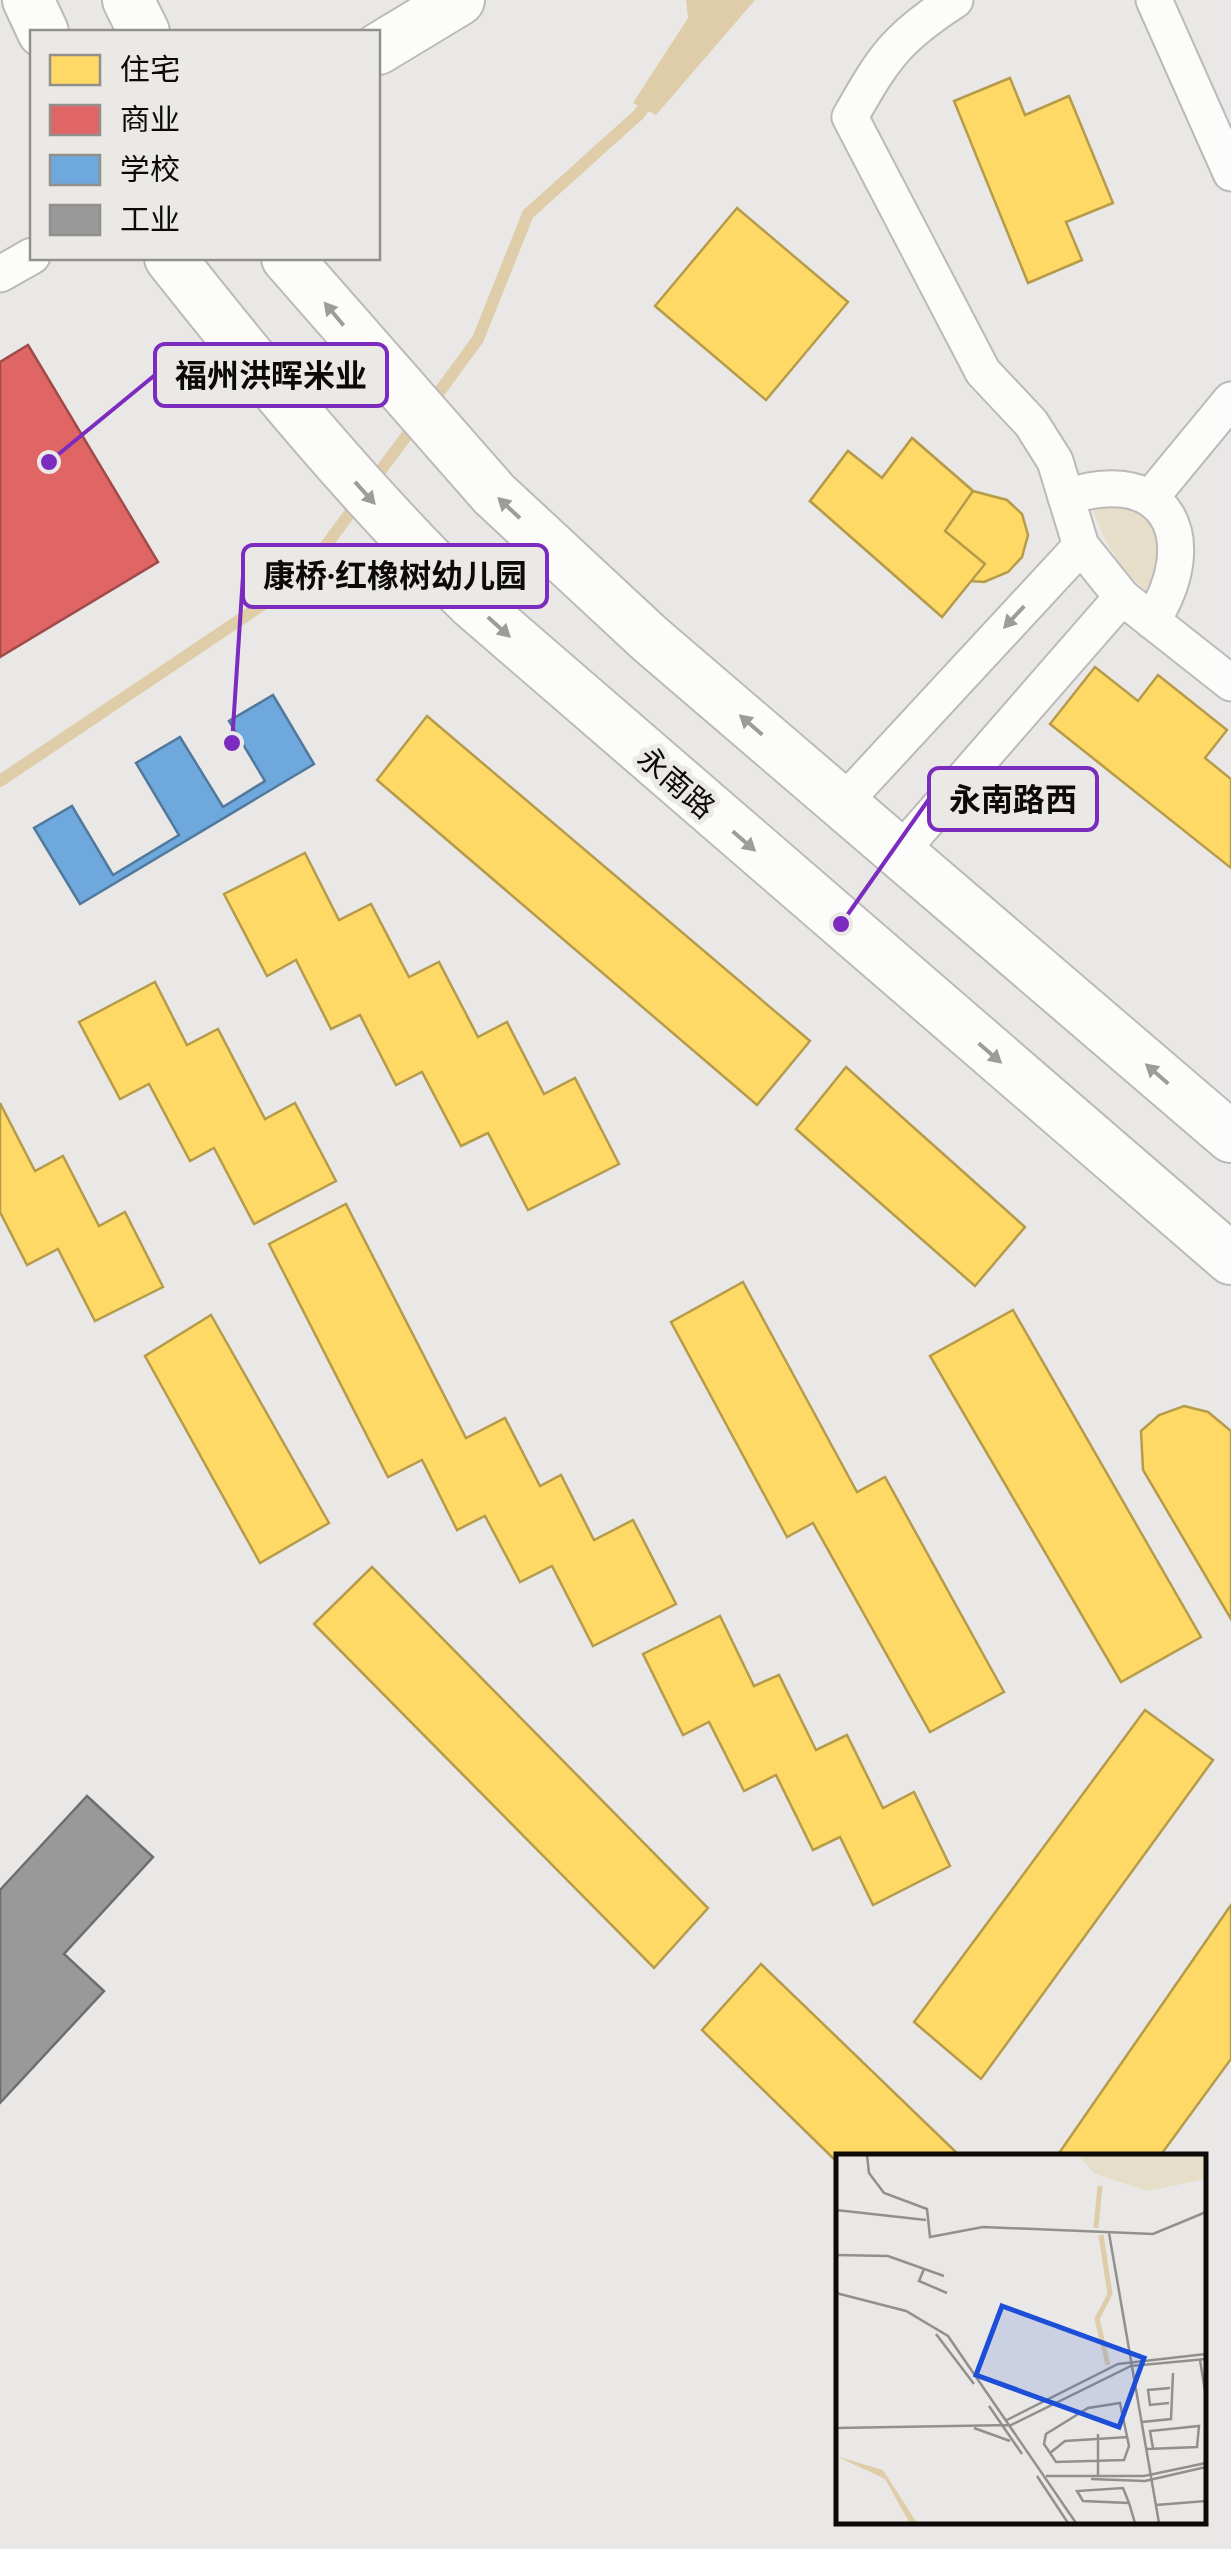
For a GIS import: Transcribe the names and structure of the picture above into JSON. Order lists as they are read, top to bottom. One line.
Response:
{"streets":{"main road":["永南路"]},"places":["福州洪晖米业","康桥·红橡树幼儿园","永南路西"],"legend":["住宅","商业","学校","工业"]}
